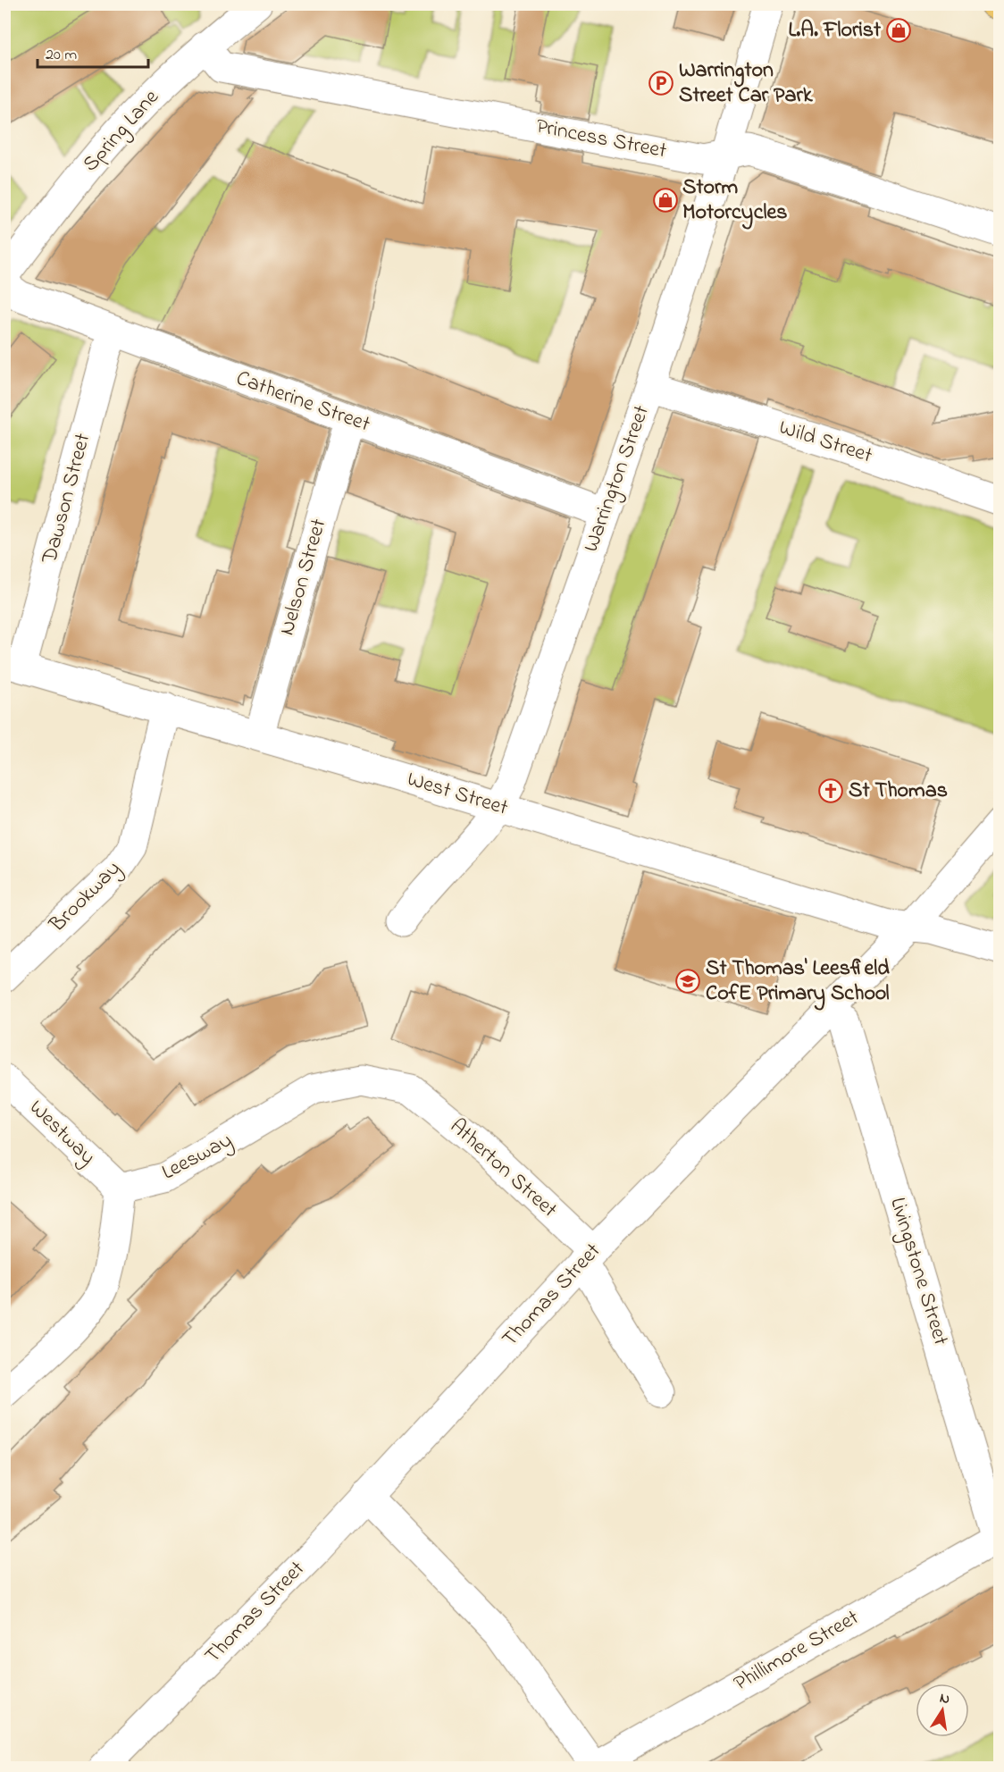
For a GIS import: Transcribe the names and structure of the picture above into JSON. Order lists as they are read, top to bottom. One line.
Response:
{"streets":{"street":["Spring Lane","Princess Street","Catherine Street","Wild Street","Warrington Street","Dawson Street","Nelson Street","West Street","Brookway","Westway","Leesway","Atherton Street","Livingstone Street","Thomas Street","Phillimore Street"]},"crossings":[["Spring Lane","Princess Street"],["Princess Street","Warrington Street"],["Catherine Street","Warrington Street"],["Catherine Street","Dawson Street"],["Catherine Street","Nelson Street"],["Wild Street","Warrington Street"],["Warrington Street","West Street"],["Dawson Street","West Street"],["Nelson Street","West Street"],["West Street","Brookway"],["West Street","Thomas Street"],["Westway","Leesway"],["Leesway","Atherton Street"],["Atherton Street","Thomas Street"],["Livingstone Street","Thomas Street"],["Livingstone Street","Phillimore Street"],["Thomas Street","Phillimore Street"]],"places":{"shop":["L.A. Florist","Storm Motorcycles"],"parking":["Warrington Street Car Park"],"church":["St Thomas"],"school or university":["St Thomas' Leesfield CofE Primary School"]},"scale_bar":"20 m","north":"top"}
